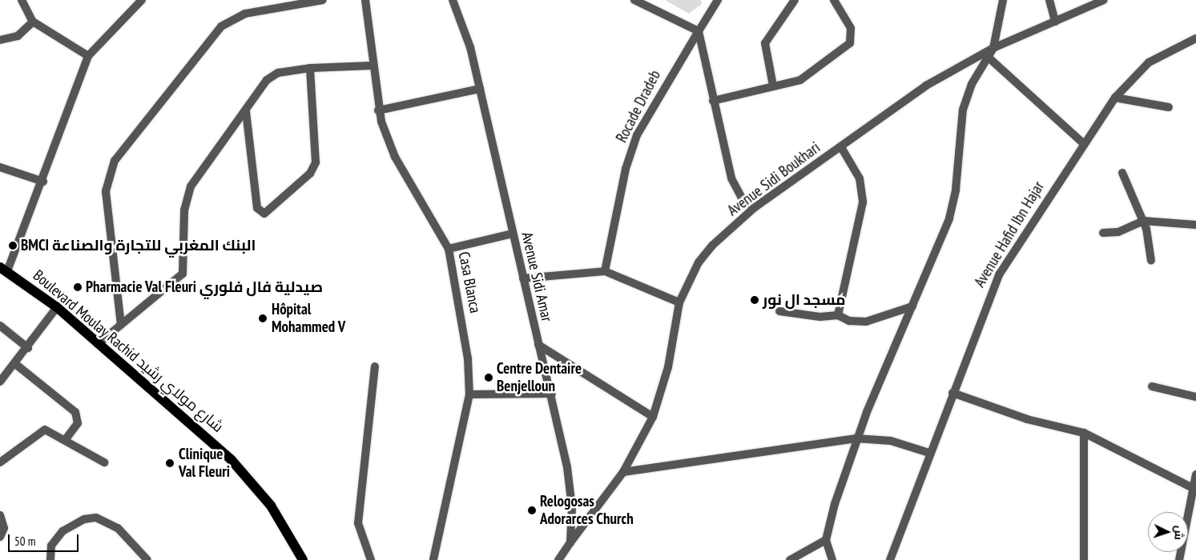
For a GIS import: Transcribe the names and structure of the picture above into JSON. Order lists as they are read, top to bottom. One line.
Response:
{"streets":{"main road":["Boulevard Moulay Rachid شارع مولاي رشيد"],"street":["Rocade Dradeb","Avenue Sidi Boukhari","Avenue Hafid Ibn Hajar","Avenue Sidi Amar","Casa Blanca"]},"crossings":[["Avenue Sidi Boukhari","Avenue Sidi Amar"]],"places":["BMCI البنك المغربي للتجارة والصناعة","Pharmacie Val Fleuri صيدلية فال فلوري","مسجد ال نور","Hôpital Mohammed V","Centre Dentaire Benjelloun","Clinique Val Fleuri","Relogosas Adorarces Church"],"scale_bar":"50 m","north":"right"}
